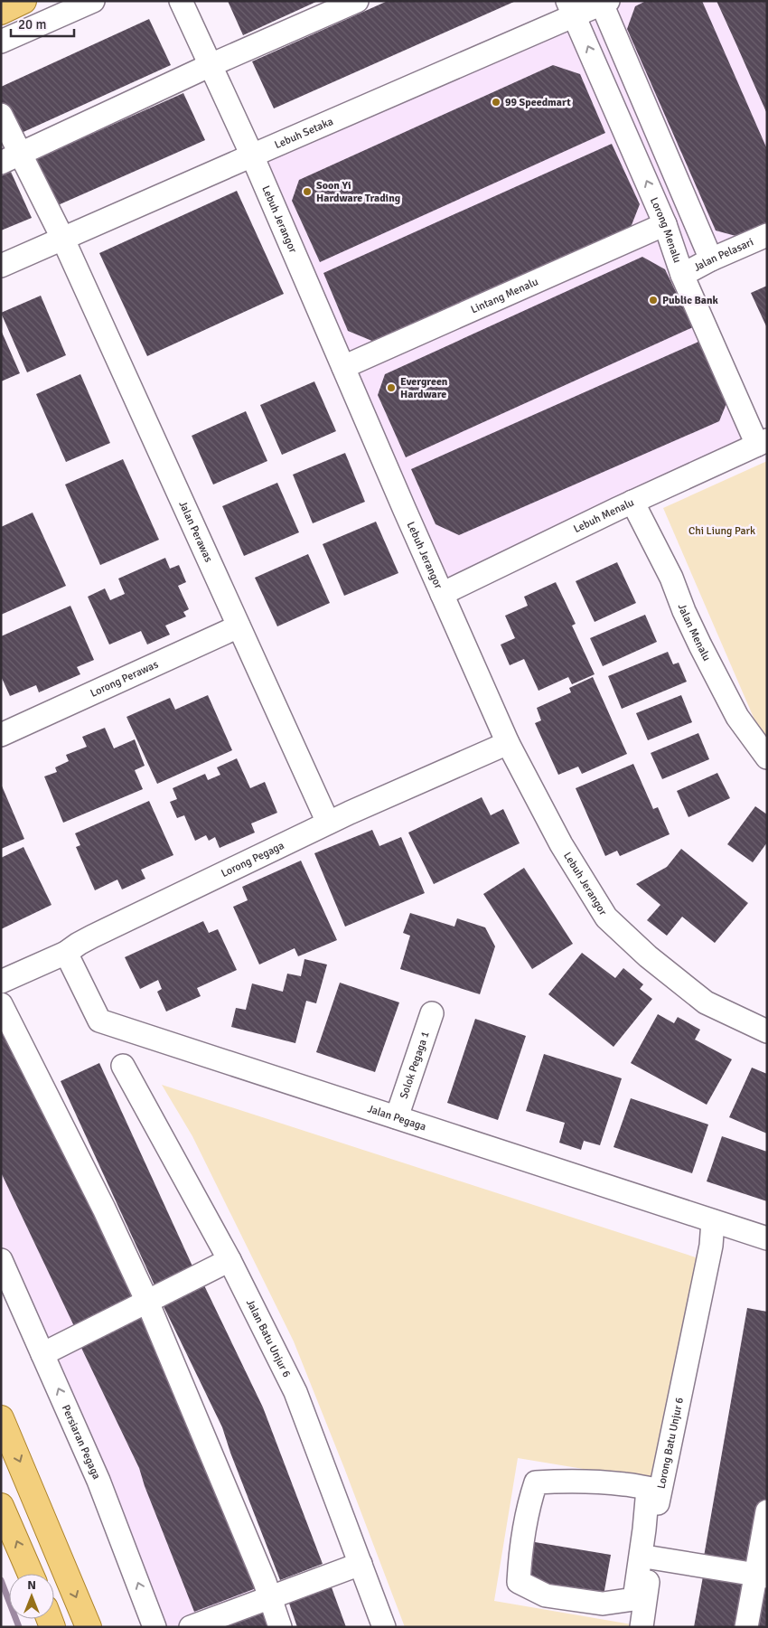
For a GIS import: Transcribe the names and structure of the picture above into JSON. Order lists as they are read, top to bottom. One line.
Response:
{"streets":{"street":["Lebuh Setaka","Lebuh Jerangor","Lorong Menalu","Jalan Pelasari","Lintang Menalu","Lebuh Menalu","Jalan Perawas","Jalan Menalu","Lorong Perawas","Lorong Pegaga","Solok Pegaga 1","Jalan Pegaga","Jalan Batu Unjur 6","Persiaran Pegaga","Lorong Batu Unjur 6"]},"crossings":[["Lebuh Setaka","Lebuh Jerangor"],["Lebuh Setaka","Lorong Menalu"],["Lebuh Setaka","Jalan Perawas"],["Lebuh Jerangor","Lintang Menalu"],["Lebuh Jerangor","Lebuh Menalu"],["Lebuh Jerangor","Lorong Pegaga"],["Lorong Menalu","Jalan Pelasari"],["Lorong Menalu","Lintang Menalu"],["Lorong Menalu","Lebuh Menalu"],["Lebuh Menalu","Jalan Menalu"],["Jalan Perawas","Lorong Perawas"],["Jalan Perawas","Lorong Pegaga"],["Lorong Pegaga","Jalan Pegaga"],["Solok Pegaga 1","Jalan Pegaga"],["Jalan Pegaga","Lorong Batu Unjur 6"]],"parks":["Chi Liung Park"],"places":["99 Speedmart","Soon Yi Hardware Trading","Public Bank","Evergreen Hardware"],"scale_bar":"20 m","north":"top"}
